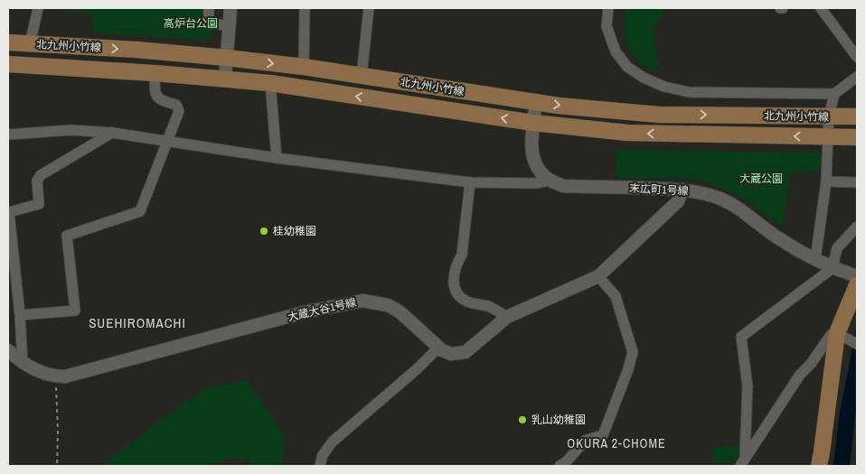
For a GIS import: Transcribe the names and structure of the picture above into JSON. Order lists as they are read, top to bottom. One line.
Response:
{"streets":{"main road":["北九州小竹線"],"street":["末広町1号線","大蔵大谷1号線"]},"crossings":[["末広町1号線","大蔵大谷1号線"]],"districts":["SUEHIROMACHI","OKURA 2-CHOME"],"parks":["高炉台公園","大蔵公園"],"places":["桂幼稚園","乳山幼稚園"]}
